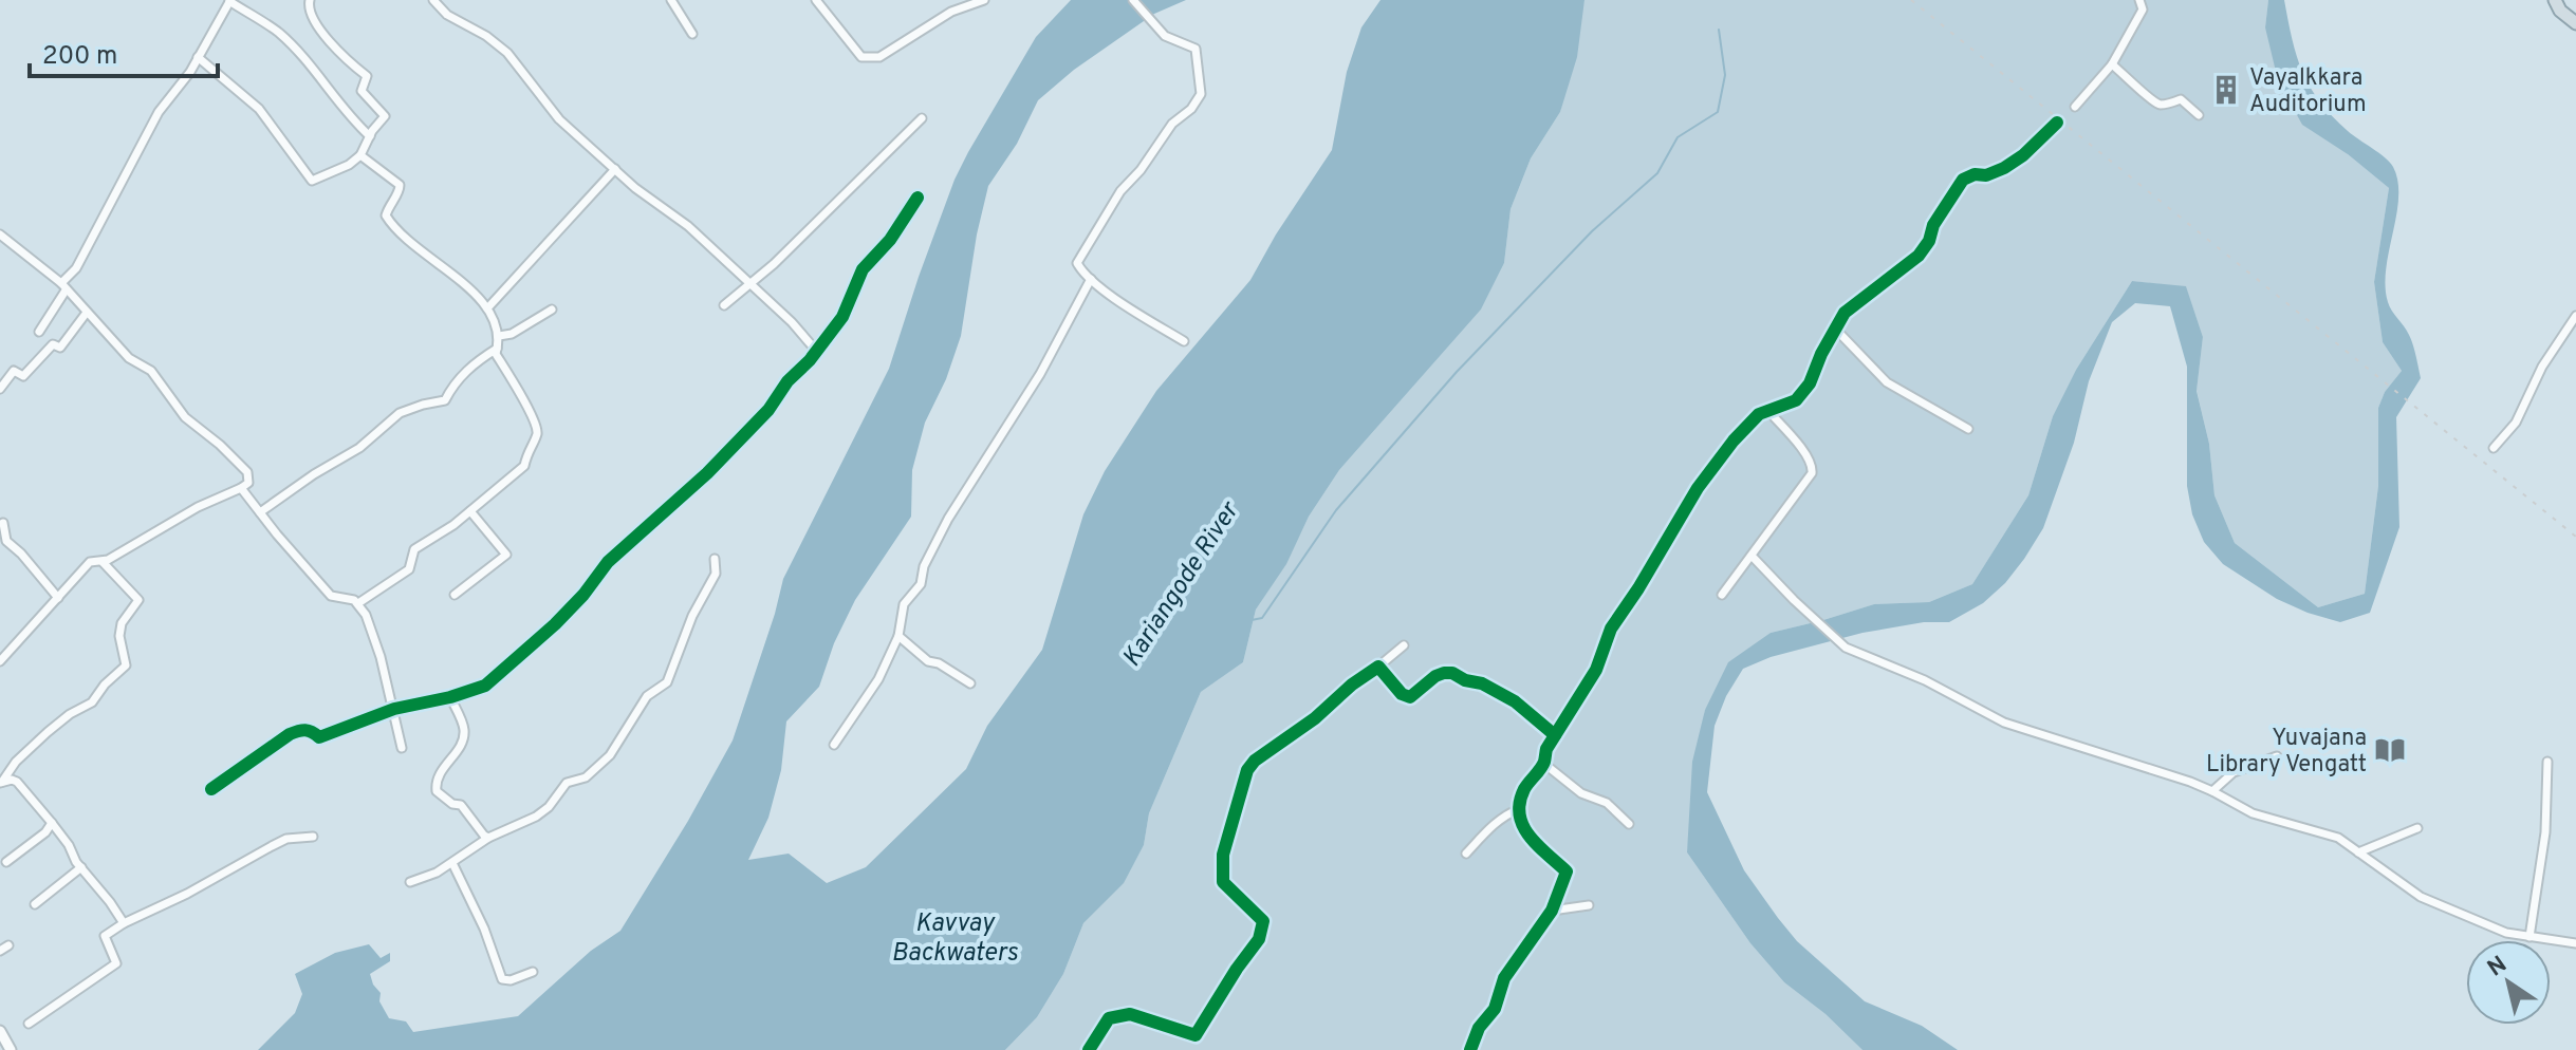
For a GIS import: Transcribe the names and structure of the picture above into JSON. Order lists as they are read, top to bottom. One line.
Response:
{"water":["Kariangode River","Kavvay Backwaters"],"places":{"building":["Vayalkkara Auditorium"],"library":["Yuvajana Library Vengatt"]},"scale_bar":"200 m","north":"top left"}
